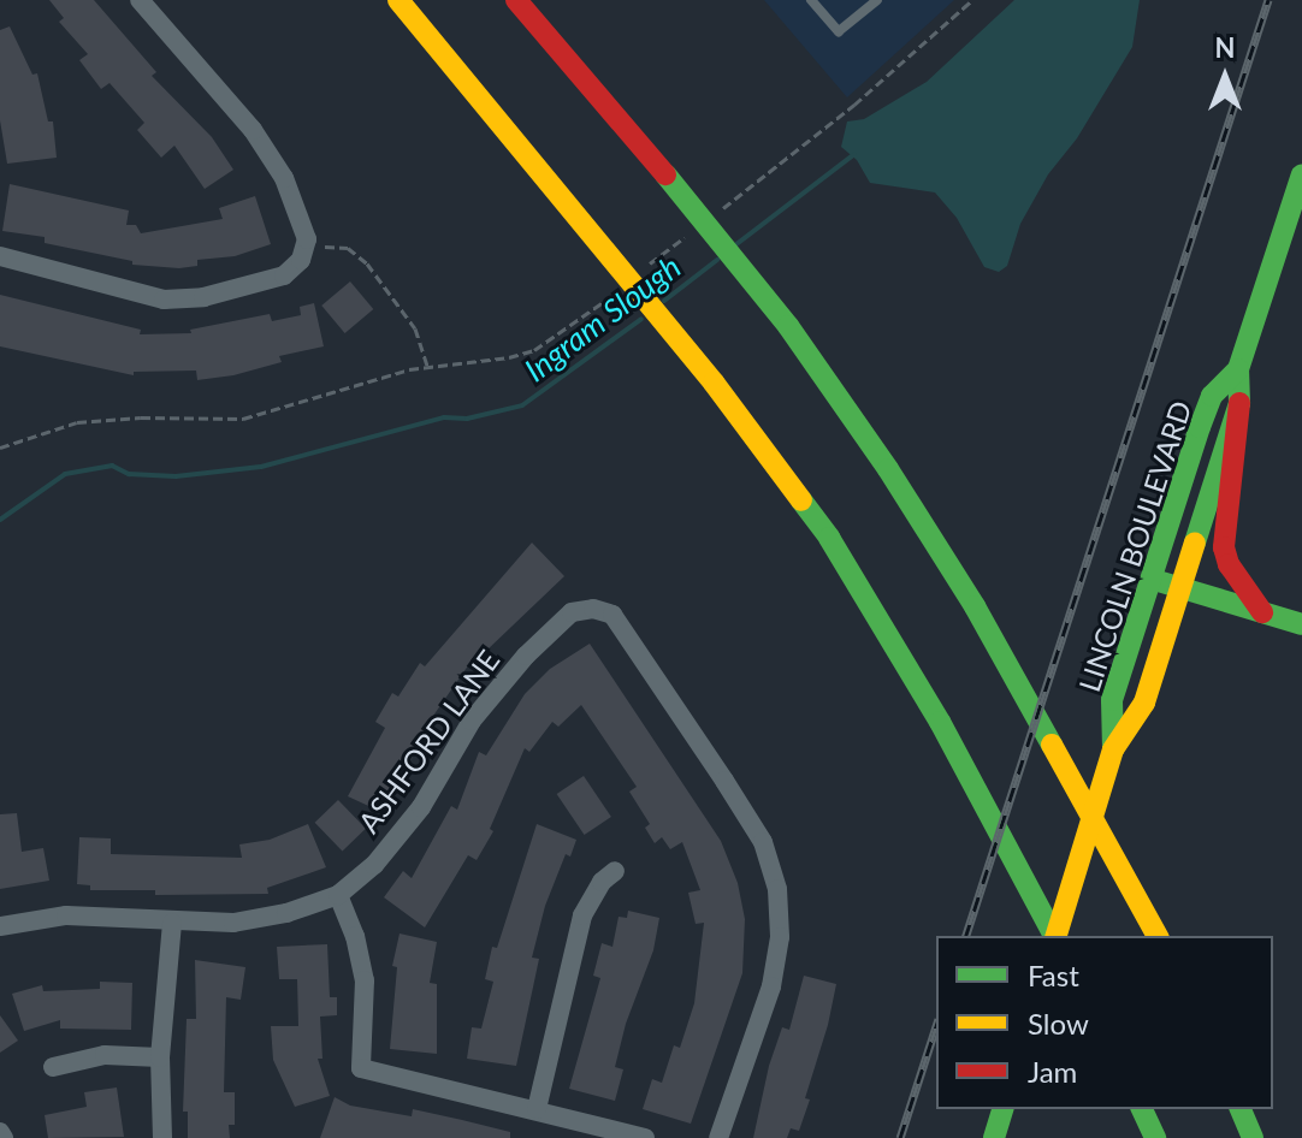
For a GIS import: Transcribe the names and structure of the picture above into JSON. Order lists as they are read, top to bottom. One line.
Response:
{"streets":{"main road":["LINCOLN BOULEVARD"],"street":["ASHFORD LANE"]},"water":["Ingram Slough"],"legend":["Fast","Slow","Jam"],"north":"top"}
